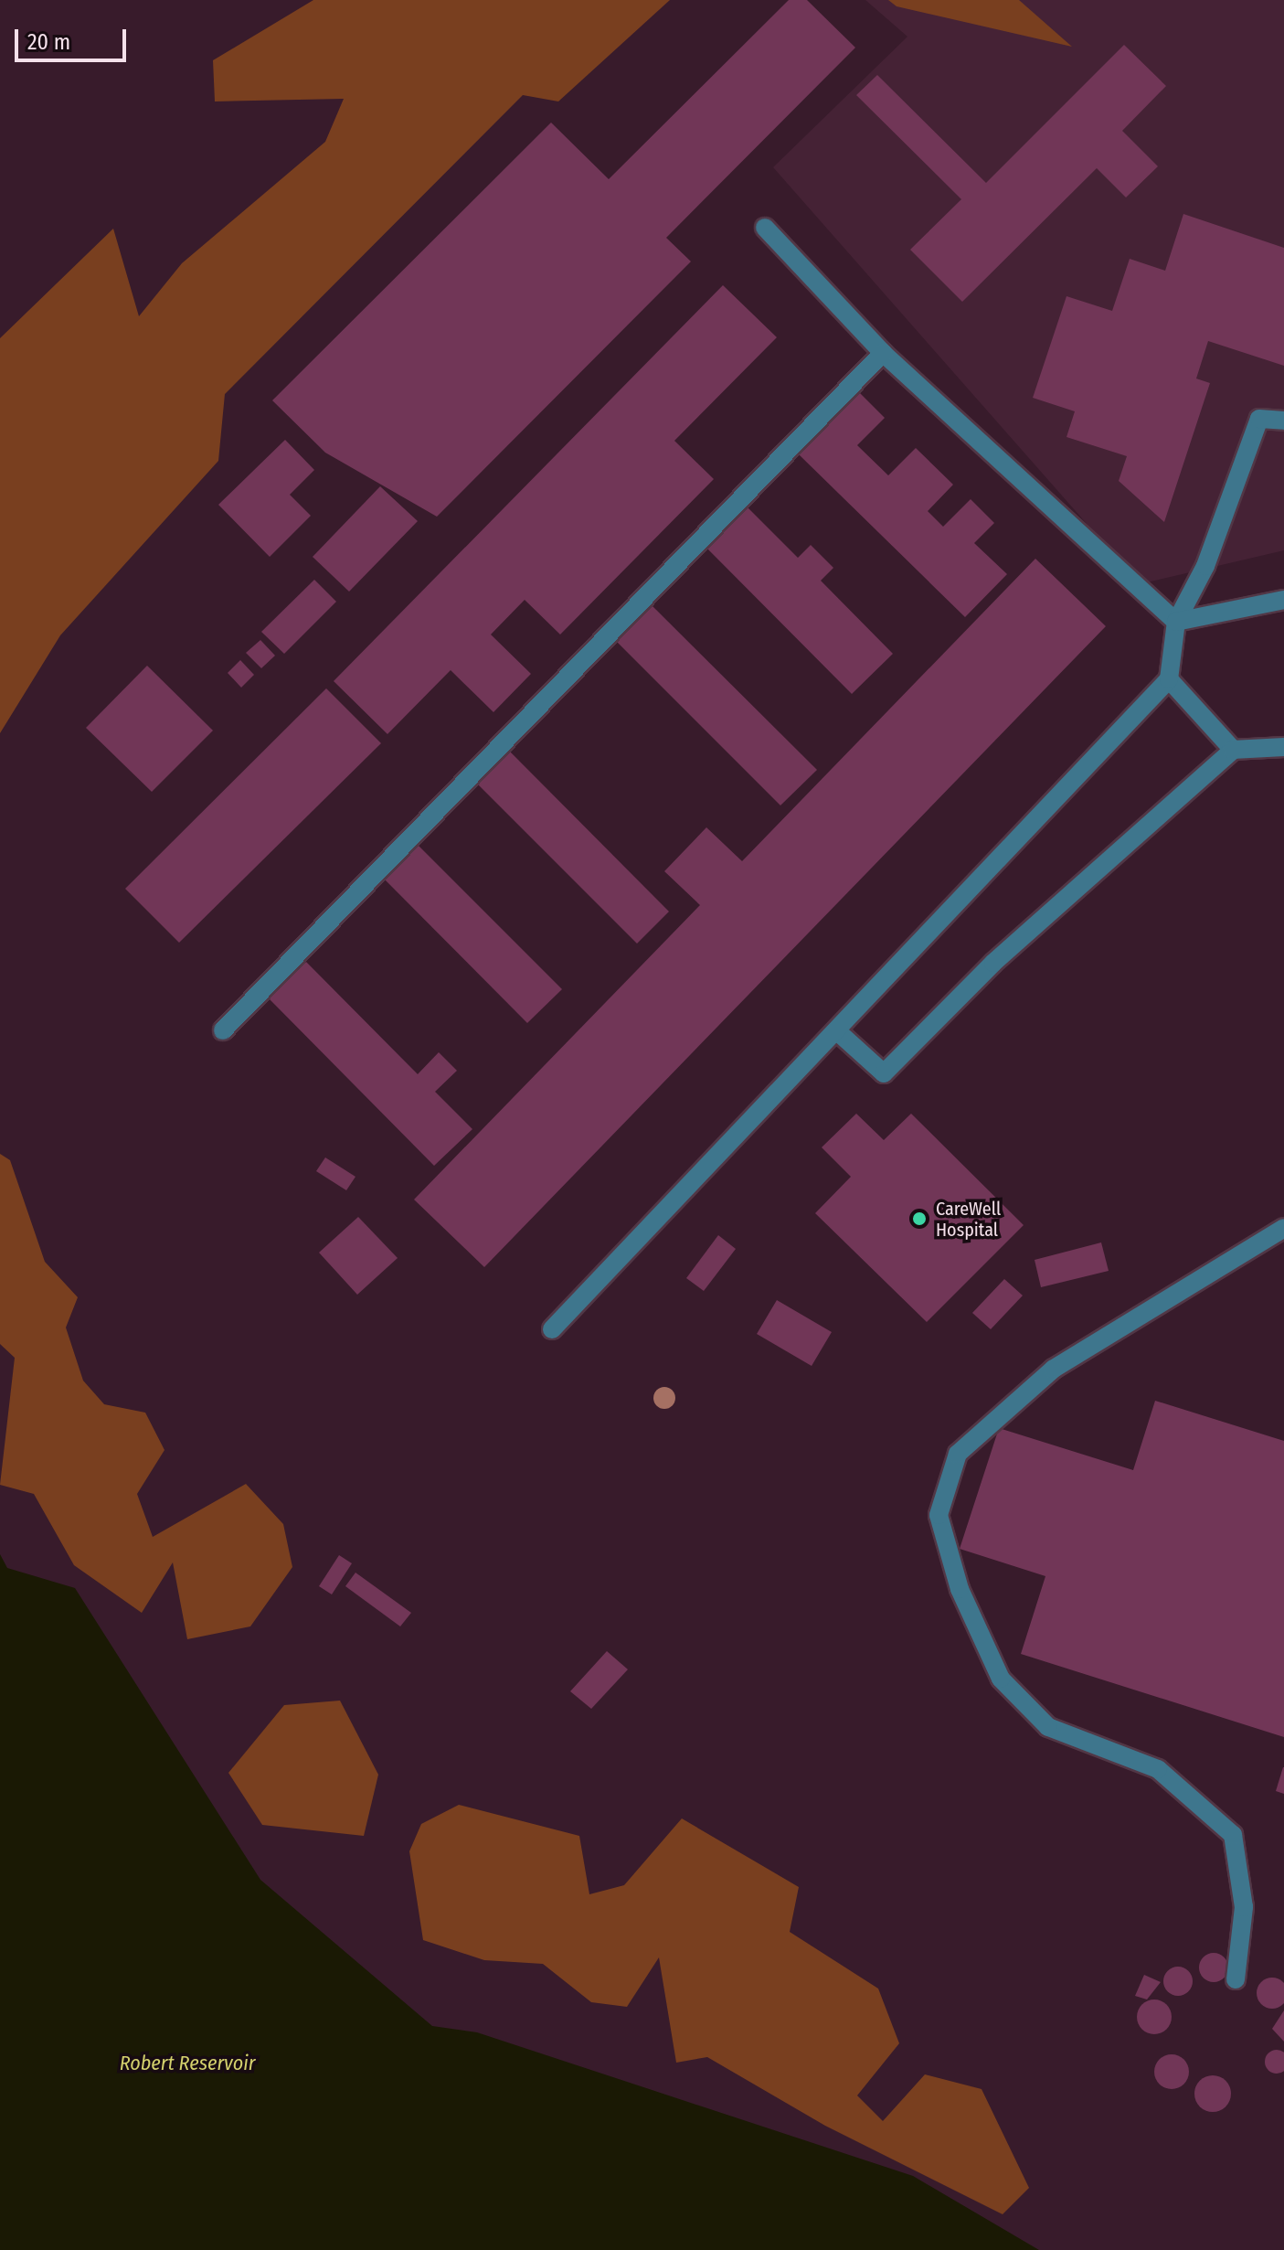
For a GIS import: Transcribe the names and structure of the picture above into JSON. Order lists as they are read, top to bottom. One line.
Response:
{"water":["Robert Reservoir"],"places":["CareWell Hospital"],"scale_bar":"20 m"}
